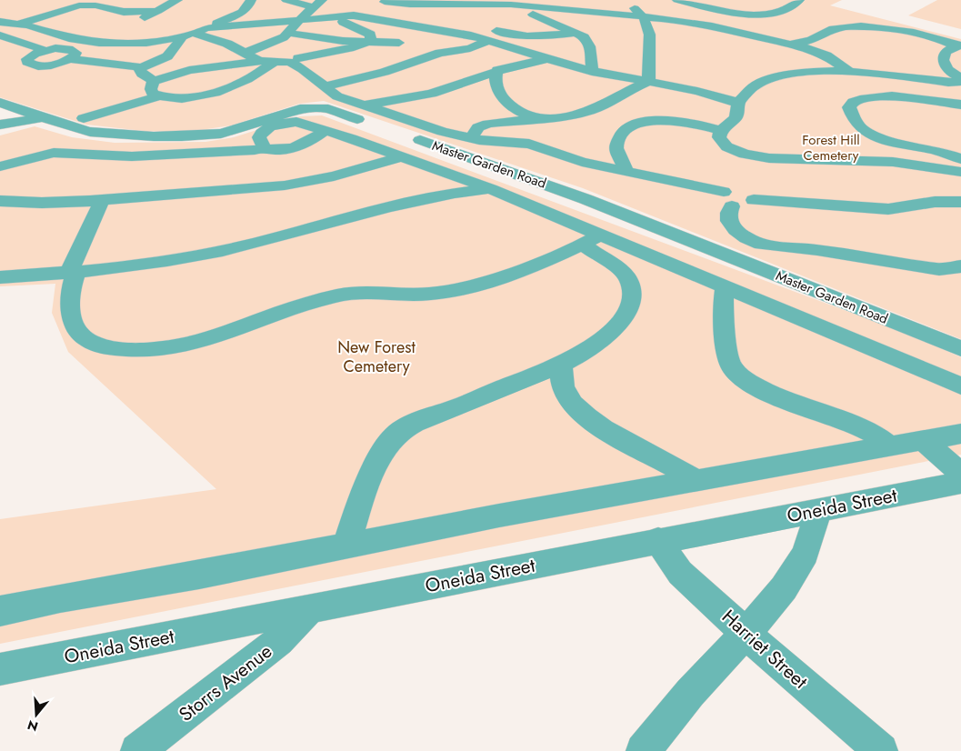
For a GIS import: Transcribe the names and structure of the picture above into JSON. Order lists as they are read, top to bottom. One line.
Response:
{"streets":{"street":["Master Garden Road","Oneida Street","Harriet Street","Storrs Avenue"]},"crossings":[["Oneida Street","Harriet Street"],["Oneida Street","Storrs Avenue"]],"parks":["Forest Hill Cemetery","New Forest Cemetery"],"north":"bottom"}
